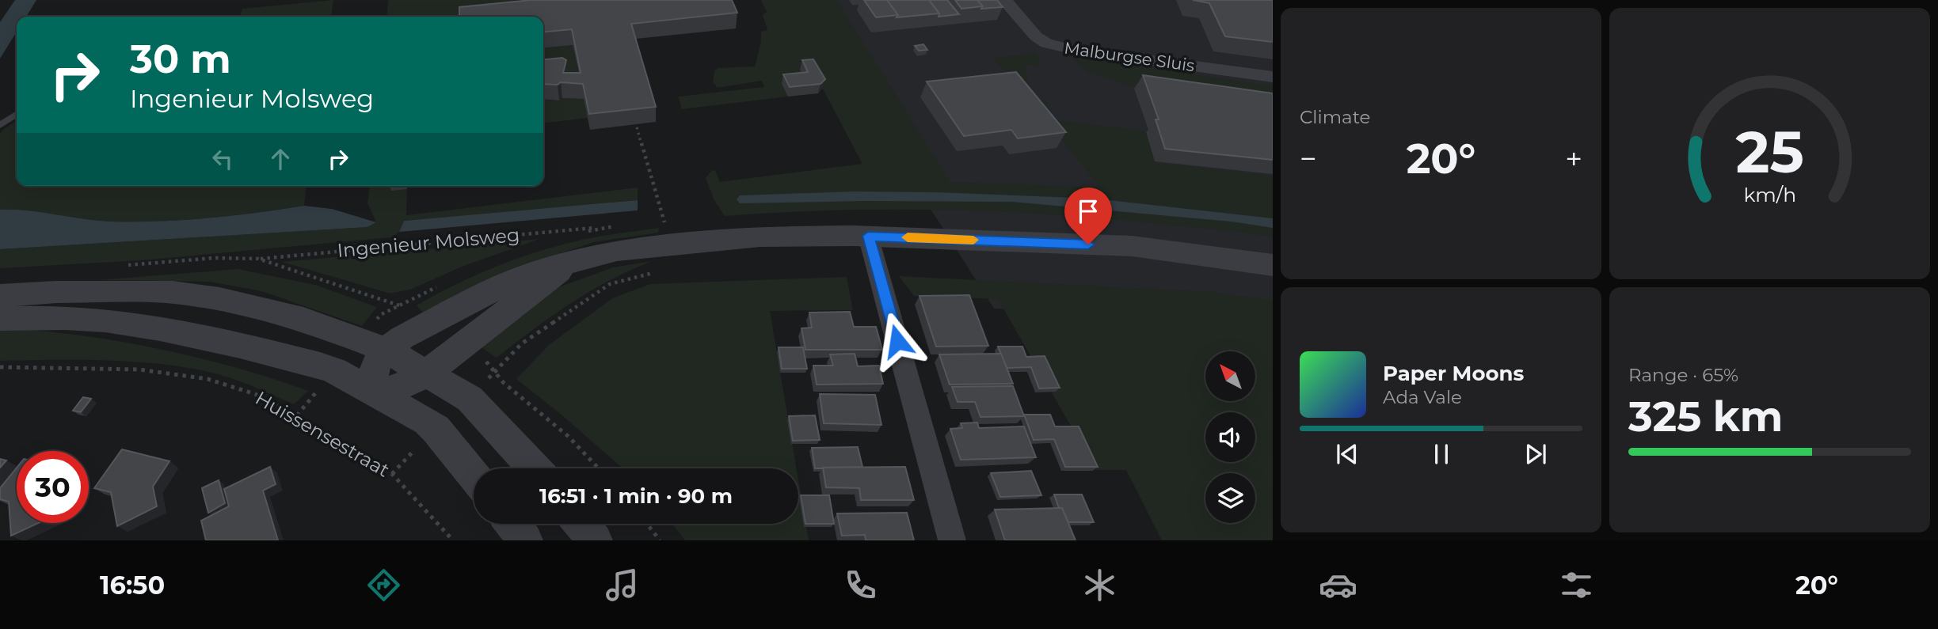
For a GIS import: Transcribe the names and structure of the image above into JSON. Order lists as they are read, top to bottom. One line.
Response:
{"streets":{"street":["Malburgse Sluis"],"path":["Ingenieur Molsweg","Huissensestraat"]},"north":"top left","page":{"tile":["Climate",["Range · 65%","325 km"]],"turn":["30 m","Ingenieur Molsweg"],"heat":["−","20°","+"],"song":["Paper Moons","Ada Vale"],"limit":"30","trip":"16:51 · 1 min · 90 m","tabs":["16:50","20°"],"gauge":["25","km/h"]}}
